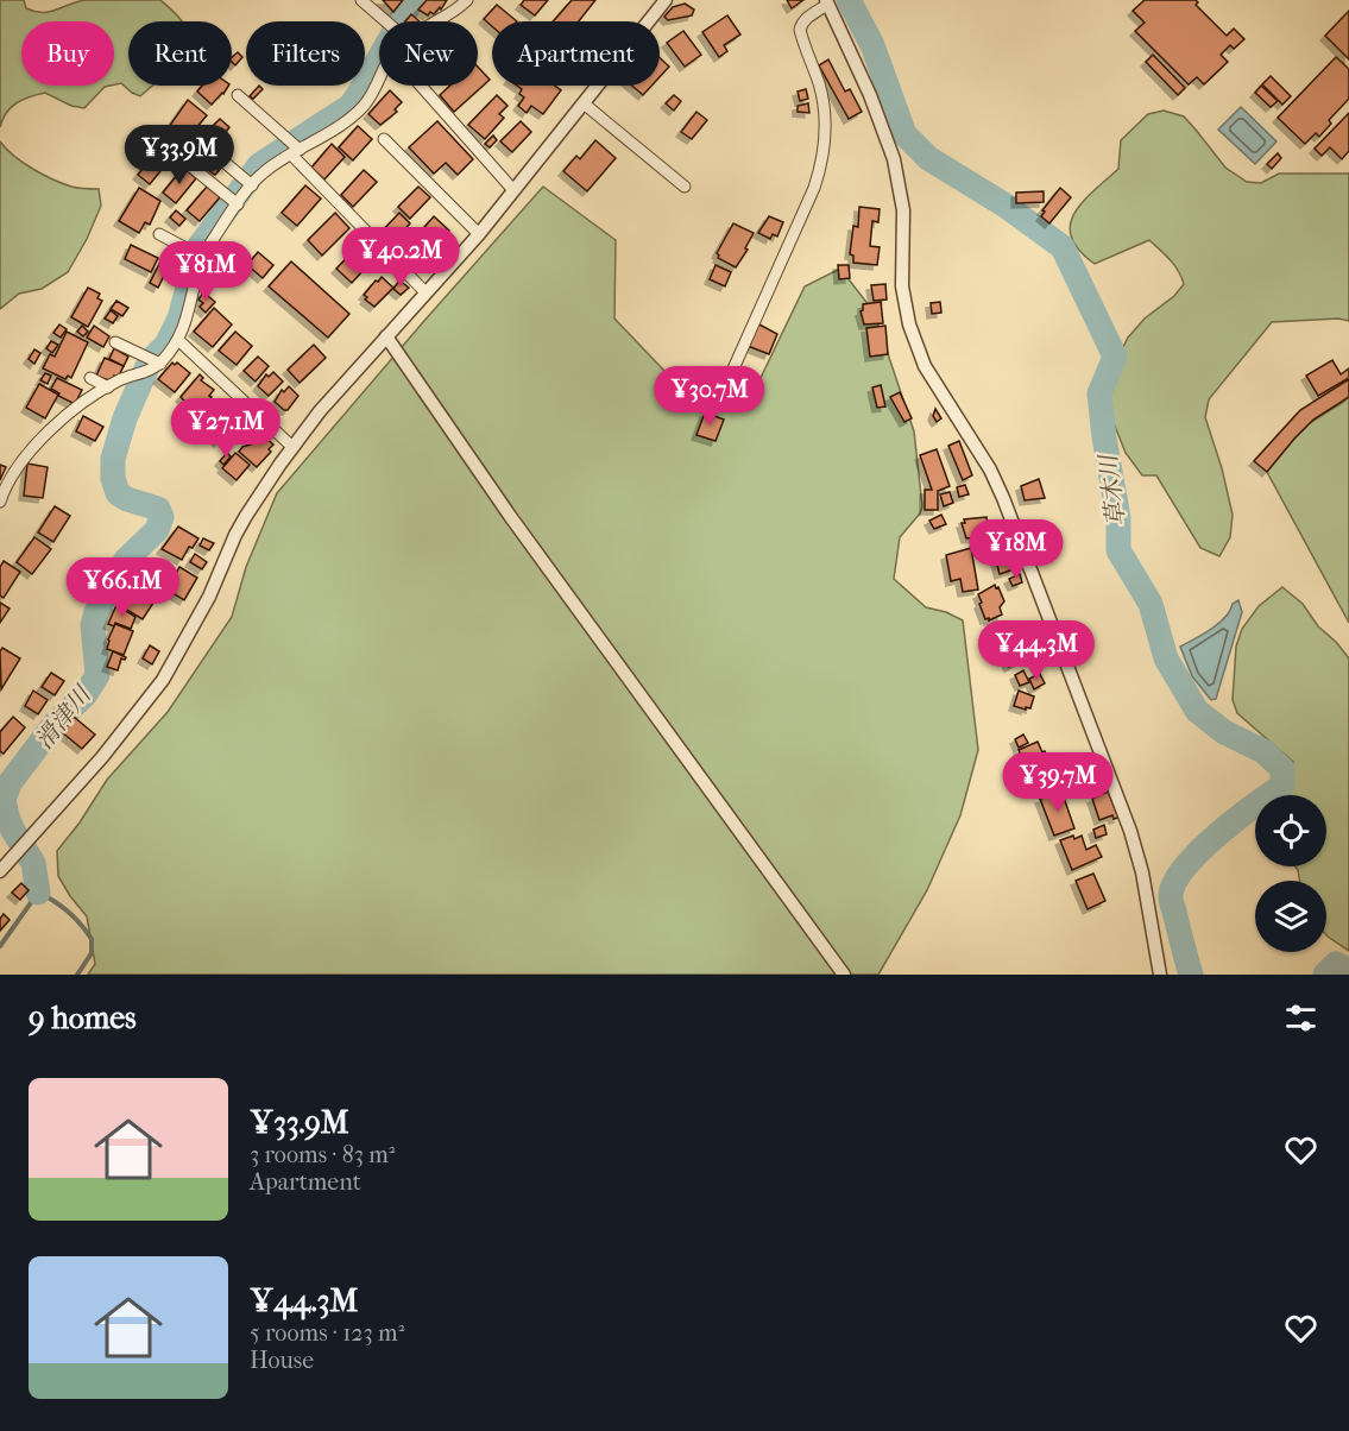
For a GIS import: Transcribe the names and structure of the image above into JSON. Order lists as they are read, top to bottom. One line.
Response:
{"water":["草木川","滑津川"],"page":{"chip":["Buy","Rent","Filters","New","Apartment"],"price":["¥33.9M","¥40.2M","¥81M","¥30.7M","¥27.1M","¥18M","¥66.1M","¥44.3M","¥39.7M"],"heading":"9 homes","list":[{"name":"¥33.9M","note":"3 rooms · 83 m² · Apartment"},{"name":"¥44.3M","note":"5 rooms · 123 m² · House"}]}}
